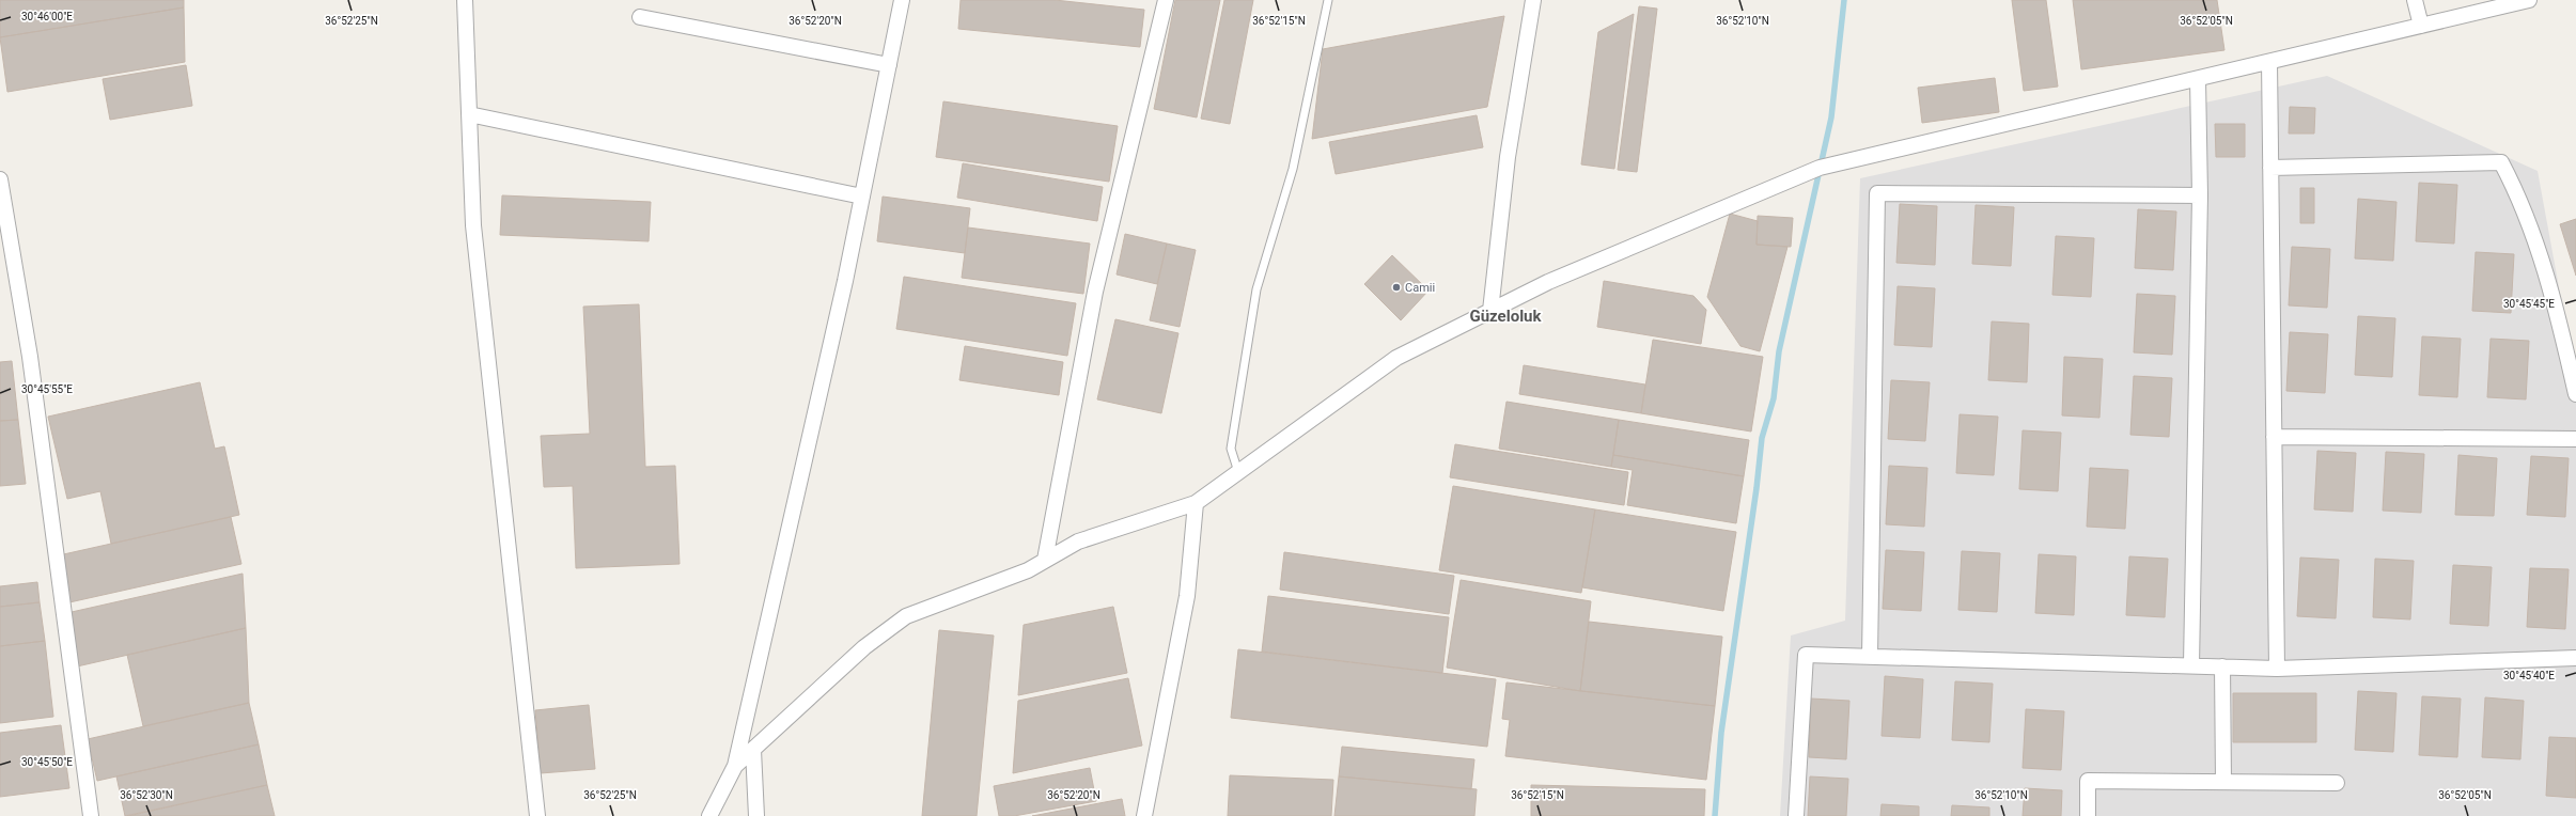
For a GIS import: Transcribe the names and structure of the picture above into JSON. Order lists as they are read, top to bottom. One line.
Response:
{"districts":["Güzeloluk"],"places":["Camii"],"coordinates":["30°46'00\"E","36°52'25\"N","36°52'20\"N","36°52'15\"N","36°52'10\"N","36°52'05\"N","30°45'45\"E","30°45'55\"E","30°45'40\"E","30°45'50\"E","36°52'30\"N"]}
